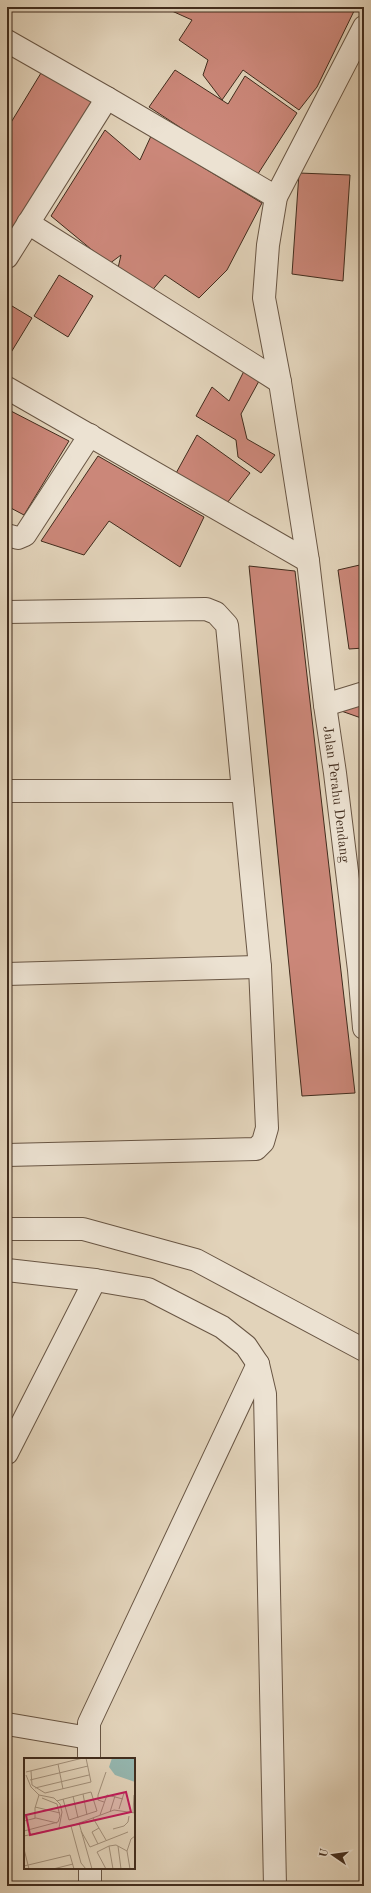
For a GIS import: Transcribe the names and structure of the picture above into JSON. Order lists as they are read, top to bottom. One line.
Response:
{"streets":{"street":["Jalan Perahu Dendang"]},"north":"left"}
